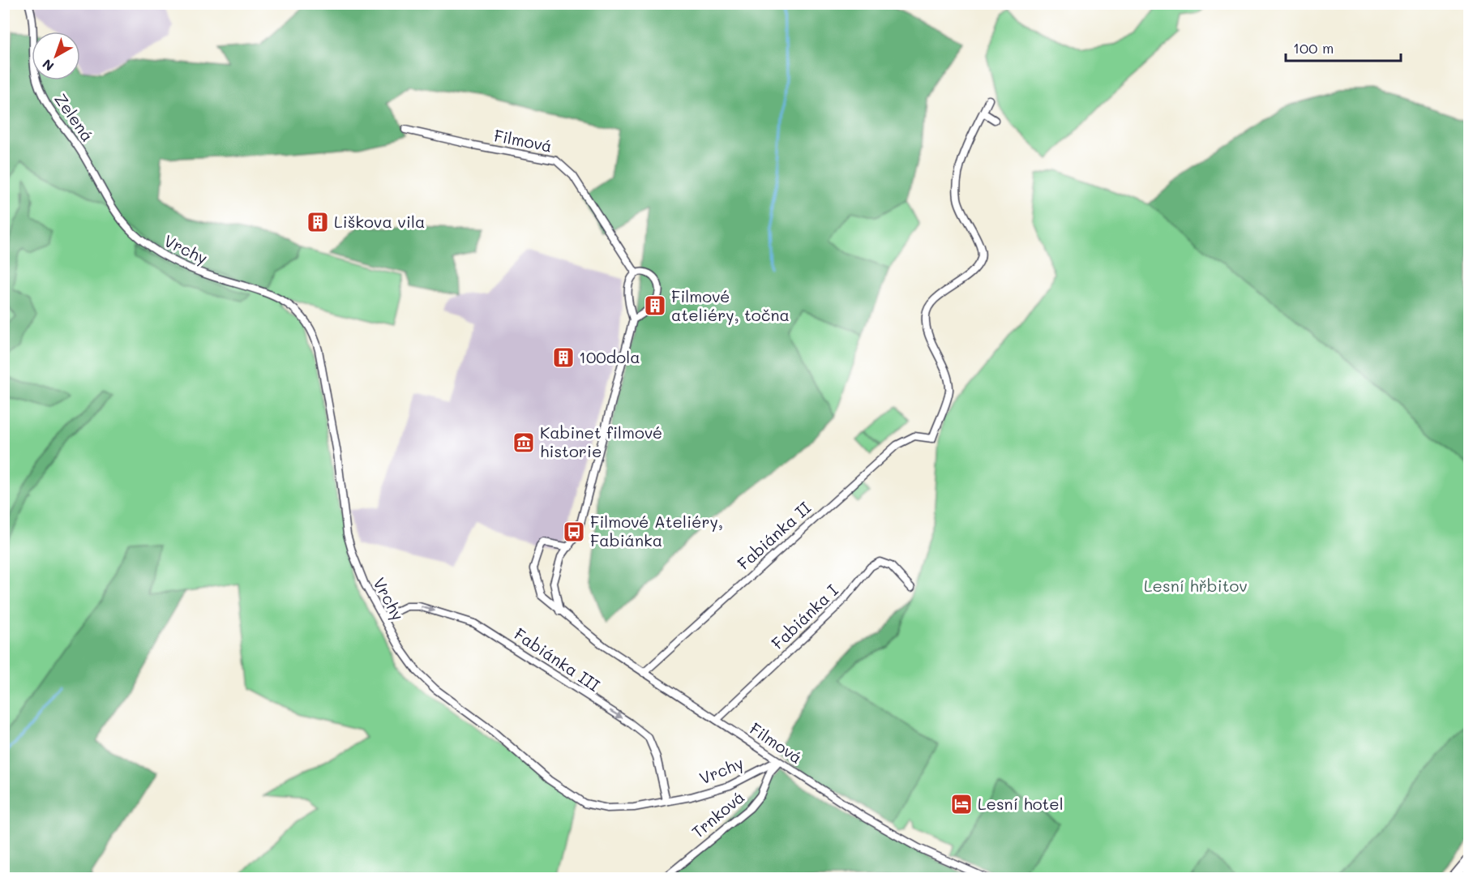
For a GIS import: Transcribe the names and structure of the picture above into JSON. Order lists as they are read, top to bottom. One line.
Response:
{"streets":{"street":["Zelená","Filmová","Vrchy","Fabiánka II","Fabiánka I","Fabiánka III","Trnková"]},"crossings":[["Zelená","Vrchy"],["Filmová","Vrchy"],["Filmová","Fabiánka II"],["Filmová","Fabiánka I"],["Filmová","Trnková"],["Vrchy","Fabiánka III"],["Vrchy","Trnková"]],"one_way":["Fabiánka III"],"parks":["Lesní hřbitov"],"places":{"building":["Liškova vila","Filmové ateliéry, točna","100dola"],"museum":["Kabinet filmové historie"],"bus stop":["Filmové Ateliéry, Fabiánka"],"hotel":["Lesní hotel"]},"scale_bar":"100 m","north":"bottom left"}
